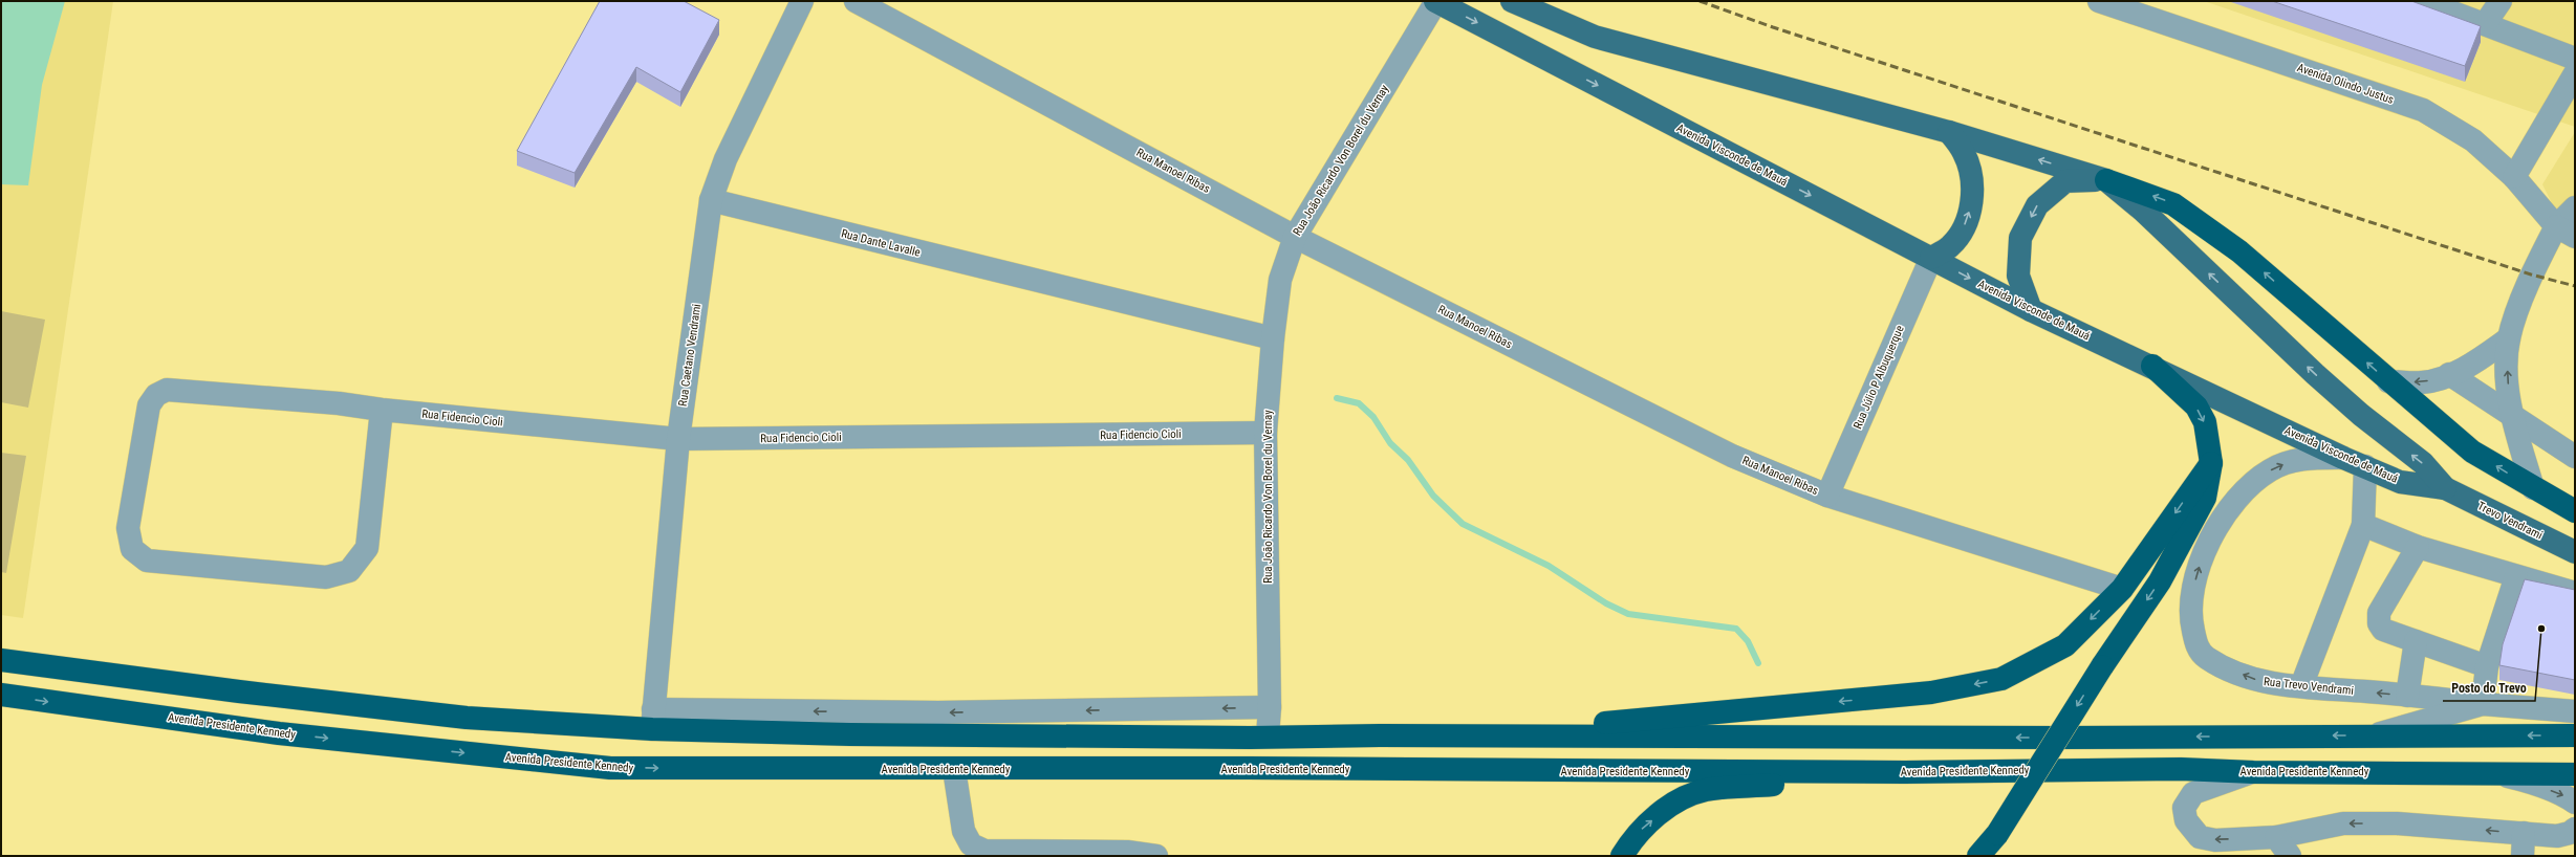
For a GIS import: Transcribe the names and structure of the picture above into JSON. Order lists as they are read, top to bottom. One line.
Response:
{"streets":{"highway":["Avenida Presidente Kennedy"],"main road":["Avenida Visconde de Mauá","Trevo Vendrami"],"street":["Avenida Olindo Justus","Rua João Ricardo Von Borel du Vernay","Rua Manoel Ribas","Rua Dante Lavalle","Rua Caetano Vendrami","Rua Júlio P Albuquerque","Rua Fidencio Cioli","Rua Trevo Vendrami"]},"crossings":[["Avenida Visconde de Mauá","Rua João Ricardo Von Borel du Vernay"],["Avenida Visconde de Mauá","Rua Júlio P Albuquerque"],["Avenida Visconde de Mauá","Trevo Vendrami"],["Avenida Visconde de Mauá","Rua Trevo Vendrami"],["Rua João Ricardo Von Borel du Vernay","Rua Manoel Ribas"],["Rua João Ricardo Von Borel du Vernay","Rua Dante Lavalle"],["Rua João Ricardo Von Borel du Vernay","Rua Fidencio Cioli"],["Rua Manoel Ribas","Rua Júlio P Albuquerque"],["Rua Dante Lavalle","Rua Caetano Vendrami"],["Rua Caetano Vendrami","Rua Fidencio Cioli"]],"places":["Posto do Trevo"]}
